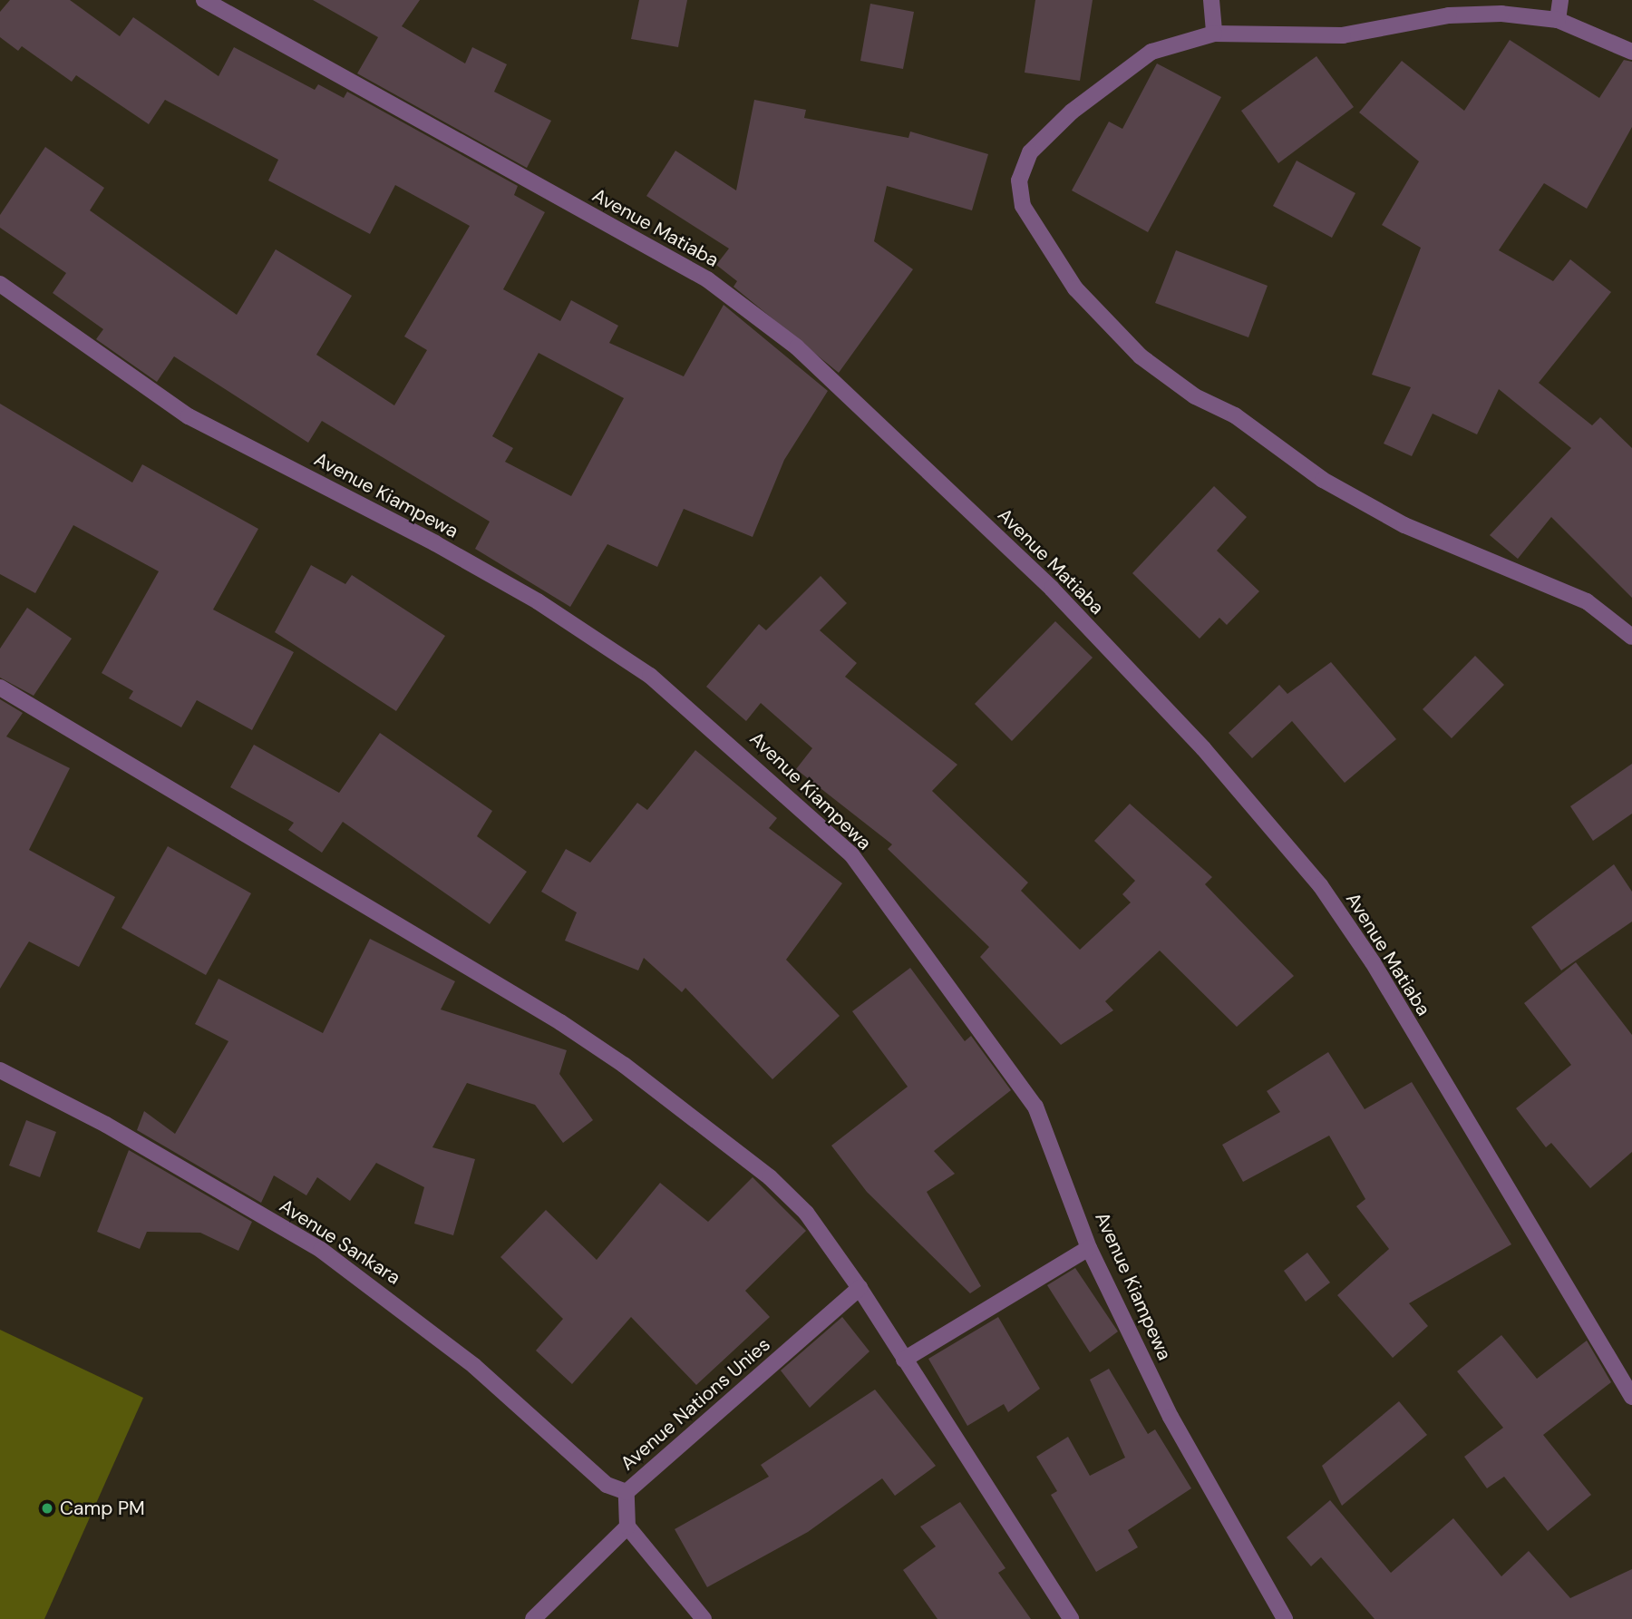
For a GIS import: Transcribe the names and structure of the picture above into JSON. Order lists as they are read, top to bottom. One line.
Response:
{"streets":{"street":["Avenue Matiaba","Avenue Kiampewa","Avenue Sankara","Avenue Nations Unies"]},"crossings":[["Avenue Sankara","Avenue Nations Unies"]],"places":["Camp PM"]}
